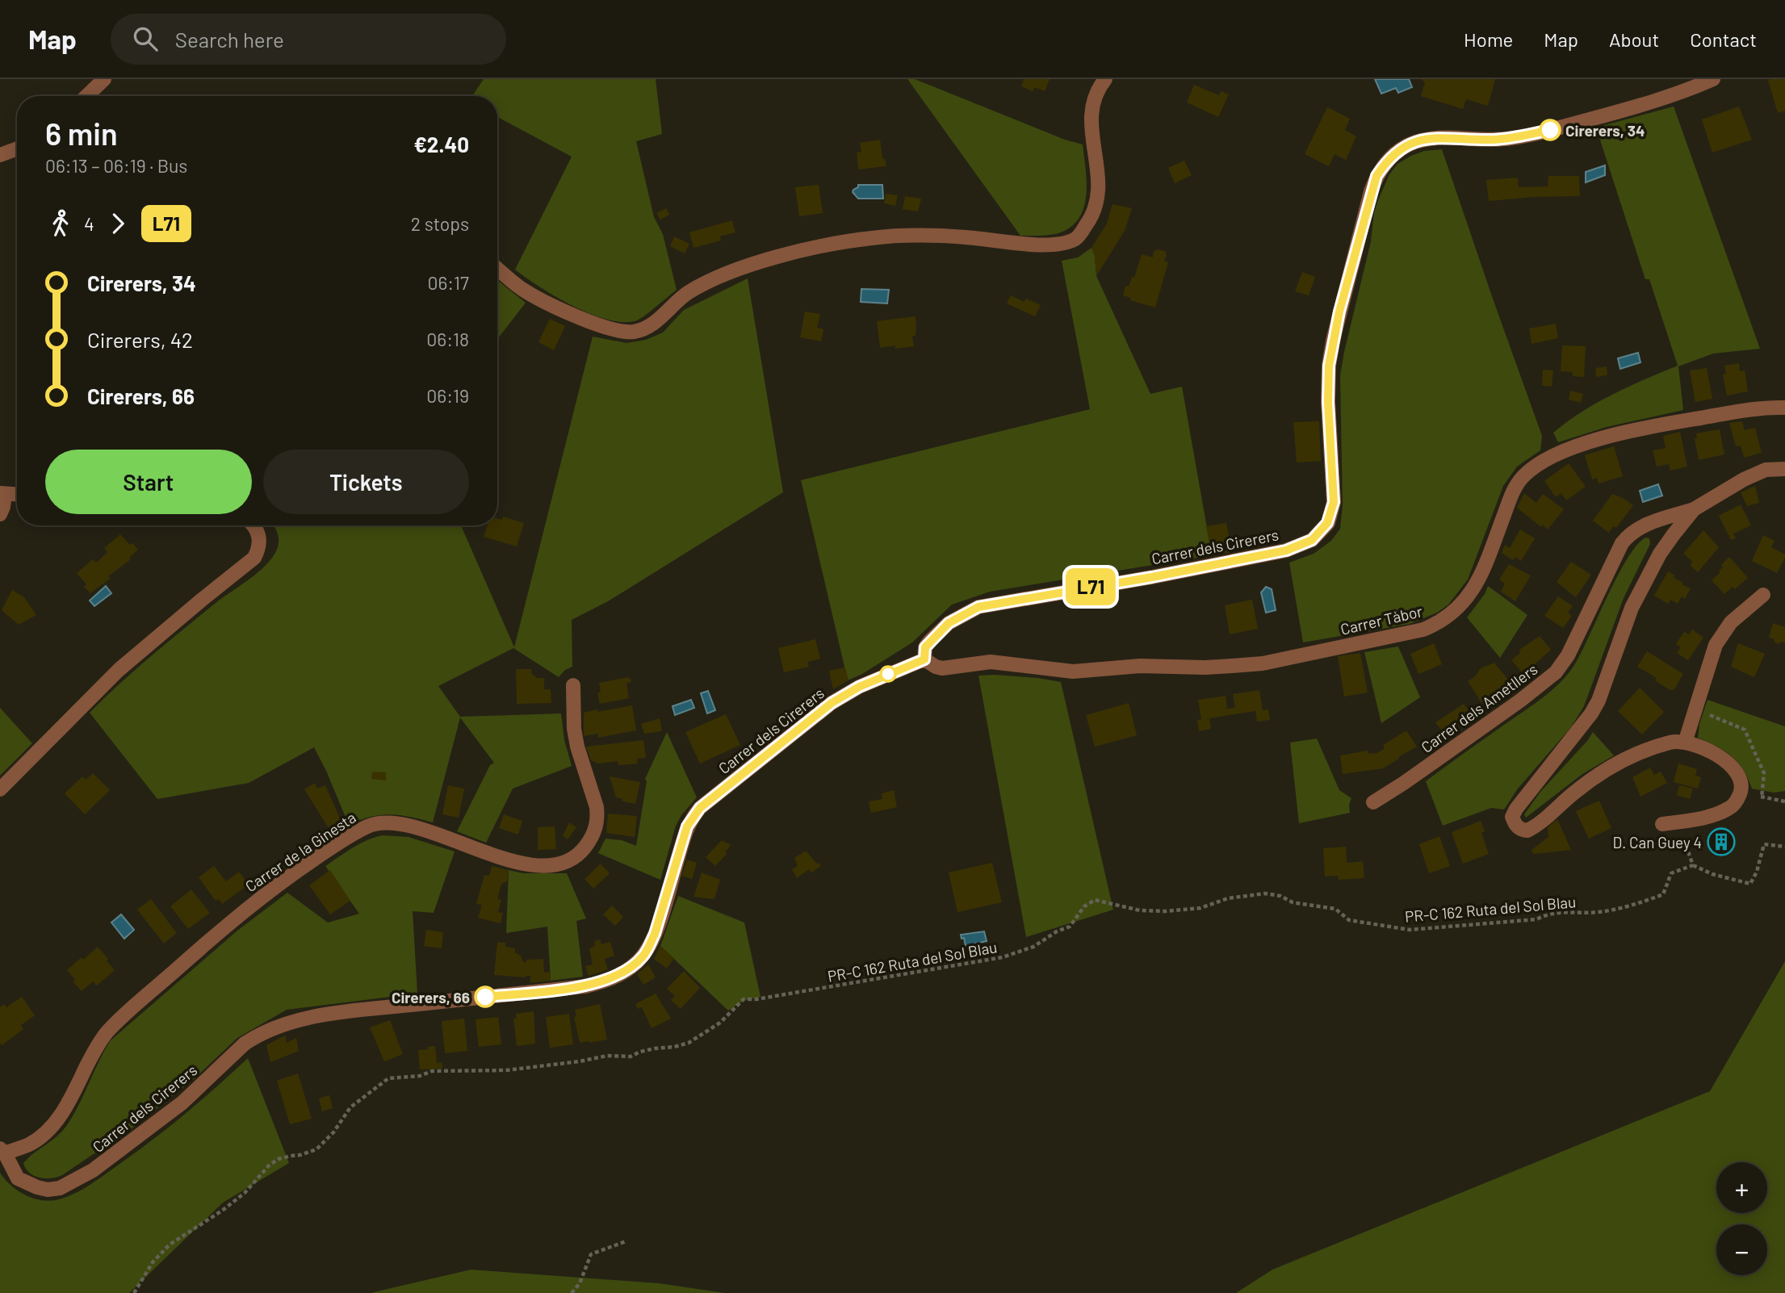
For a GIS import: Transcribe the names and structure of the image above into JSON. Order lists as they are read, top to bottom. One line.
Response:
{"streets":{"street":["Carrer dels Cirerers","Carrer Tàbor","Carrer dels Ametllers","Carrer de la Ginesta"],"path":["PR-C 162 Ruta del Sol Blau"]},"crossings":[["Carrer dels Cirerers","Carrer Tàbor"],["Carrer dels Cirerers","Carrer de la Ginesta"]],"places":{"other":["Cirerers, 34","Cirerers, 66"],"building":["D. Can Guey 4"]},"lines":["bus line L71"],"page":{"header":"Map","search":"Search here","nav":["Home","Map","About","Contact"],"on_map":"L71","heading":["6 min","06:13 – 06:19 · Bus","€2.40"],"legs":["4","L71","2 stops"],"list":[{"name":"Cirerers, 34","value":"06:17"},{"name":"Cirerers, 42","value":"06:18"},{"name":"Cirerers, 66","value":"06:19"}],"buttons":["Start","Tickets"],"map_buttons":["+","−"]}}
